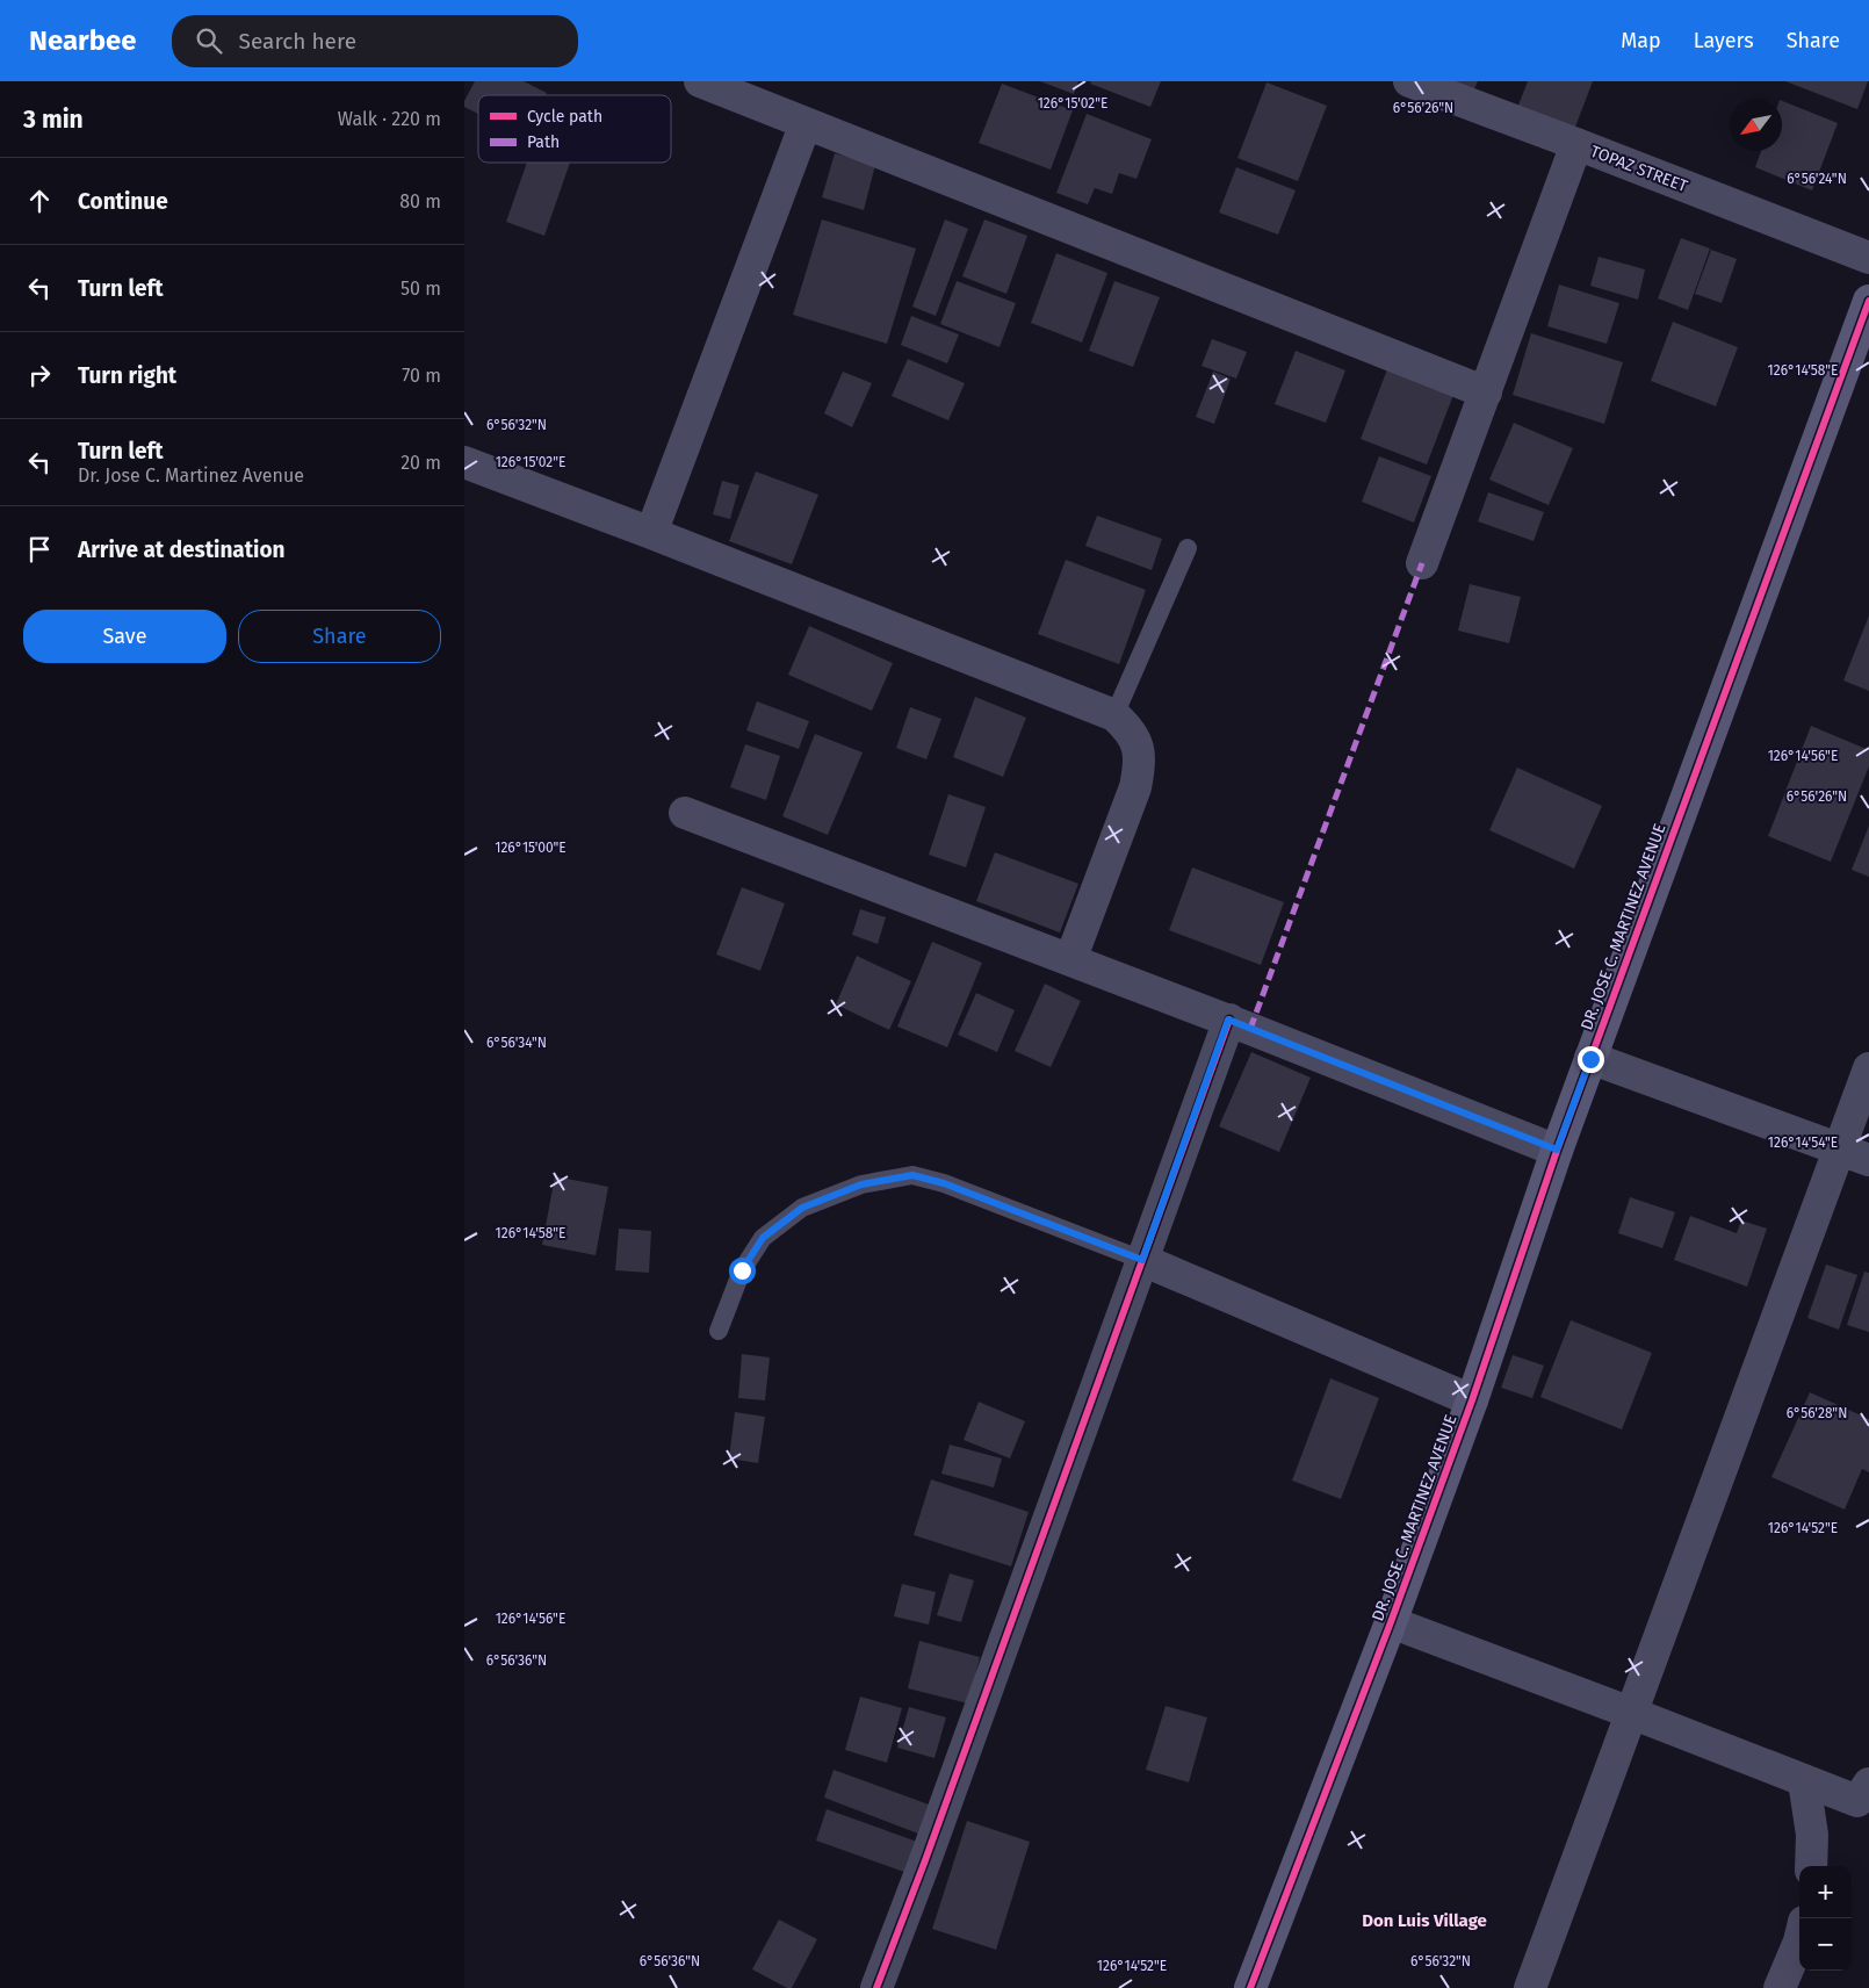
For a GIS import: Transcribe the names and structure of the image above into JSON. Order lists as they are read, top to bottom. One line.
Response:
{"streets":{"street":["TOPAZ STREET","DR. JOSE C. MARTINEZ AVENUE"]},"districts":["Don Luis Village"],"legend":["Cycle path","Path"],"north":"bottom left","page":{"header":"Nearbee","search":"Search here","nav":["Map","Layers","Share"],"heading":["3 min","Walk · 220 m"],"list":[["Continue","80 m"],["Turn left","50 m"],["Turn right","70 m"],["Turn left","Dr. Jose C. Martinez Avenue","20 m"],"Arrive at destination"],"buttons":["Save","Share"],"map_buttons":["+","−"]},"coordinates":["126°15'02\"E","6°56'26\"N","6°56'24\"N","126°14'58\"E","6°56'32\"N","126°14'56\"E","126°15'00\"E","6°56'34\"N","126°14'54\"E","6°56'28\"N","126°14'52\"E","6°56'36\"N"]}
